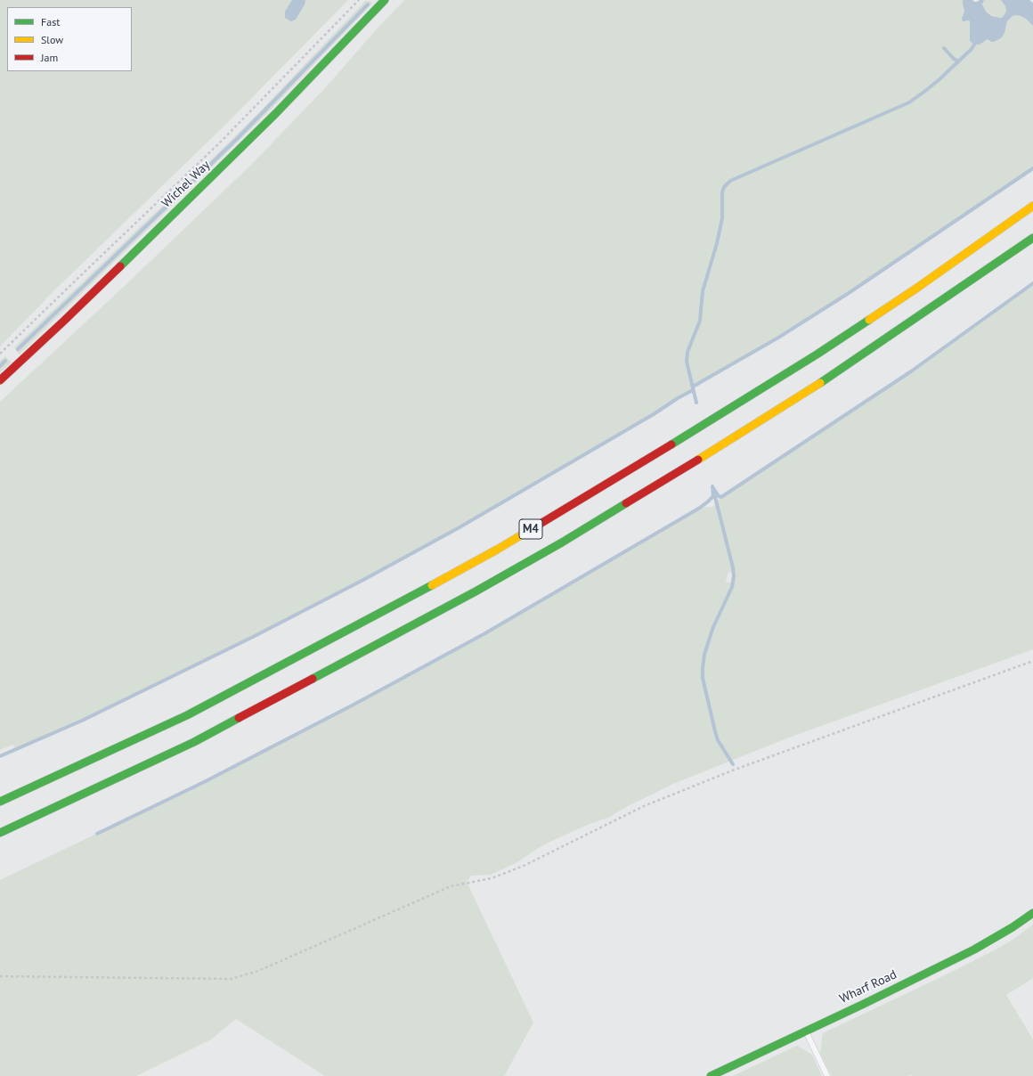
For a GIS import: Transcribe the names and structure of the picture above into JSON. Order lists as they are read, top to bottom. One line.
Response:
{"streets":{"main road":["Wichel Way","M4","Wharf Road"]},"legend":["Fast","Slow","Jam"]}
